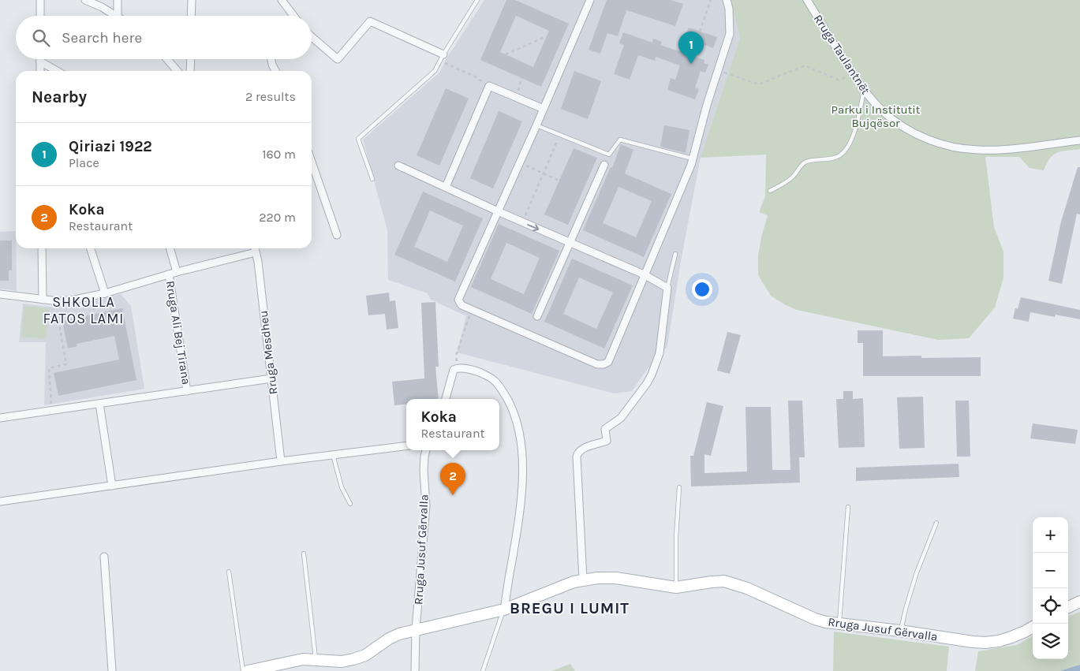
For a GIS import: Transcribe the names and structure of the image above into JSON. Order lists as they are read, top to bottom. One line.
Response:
{"streets":{"street":["Rruga Taulantnët","Rruga Ali Bej Tirana","Rruga Mesdheu","Rruga Jusuf Gërvalla"]},"districts":["SHKOLLA FATOS LAMI","BREGU I LUMIT"],"parks":["Parku i Institutit Bujqësor"],"page":{"search":"Search here","pins":["1","2"],"heading":["Nearby","2 results"],"list":[{"mark":"1","name":"Qiriazi 1922","note":"Place","value":"160 m"},{"mark":"2","name":"Koka","note":"Restaurant","value":"220 m"}],"popup":["Koka","Restaurant"],"map_buttons":["+","−"]}}
